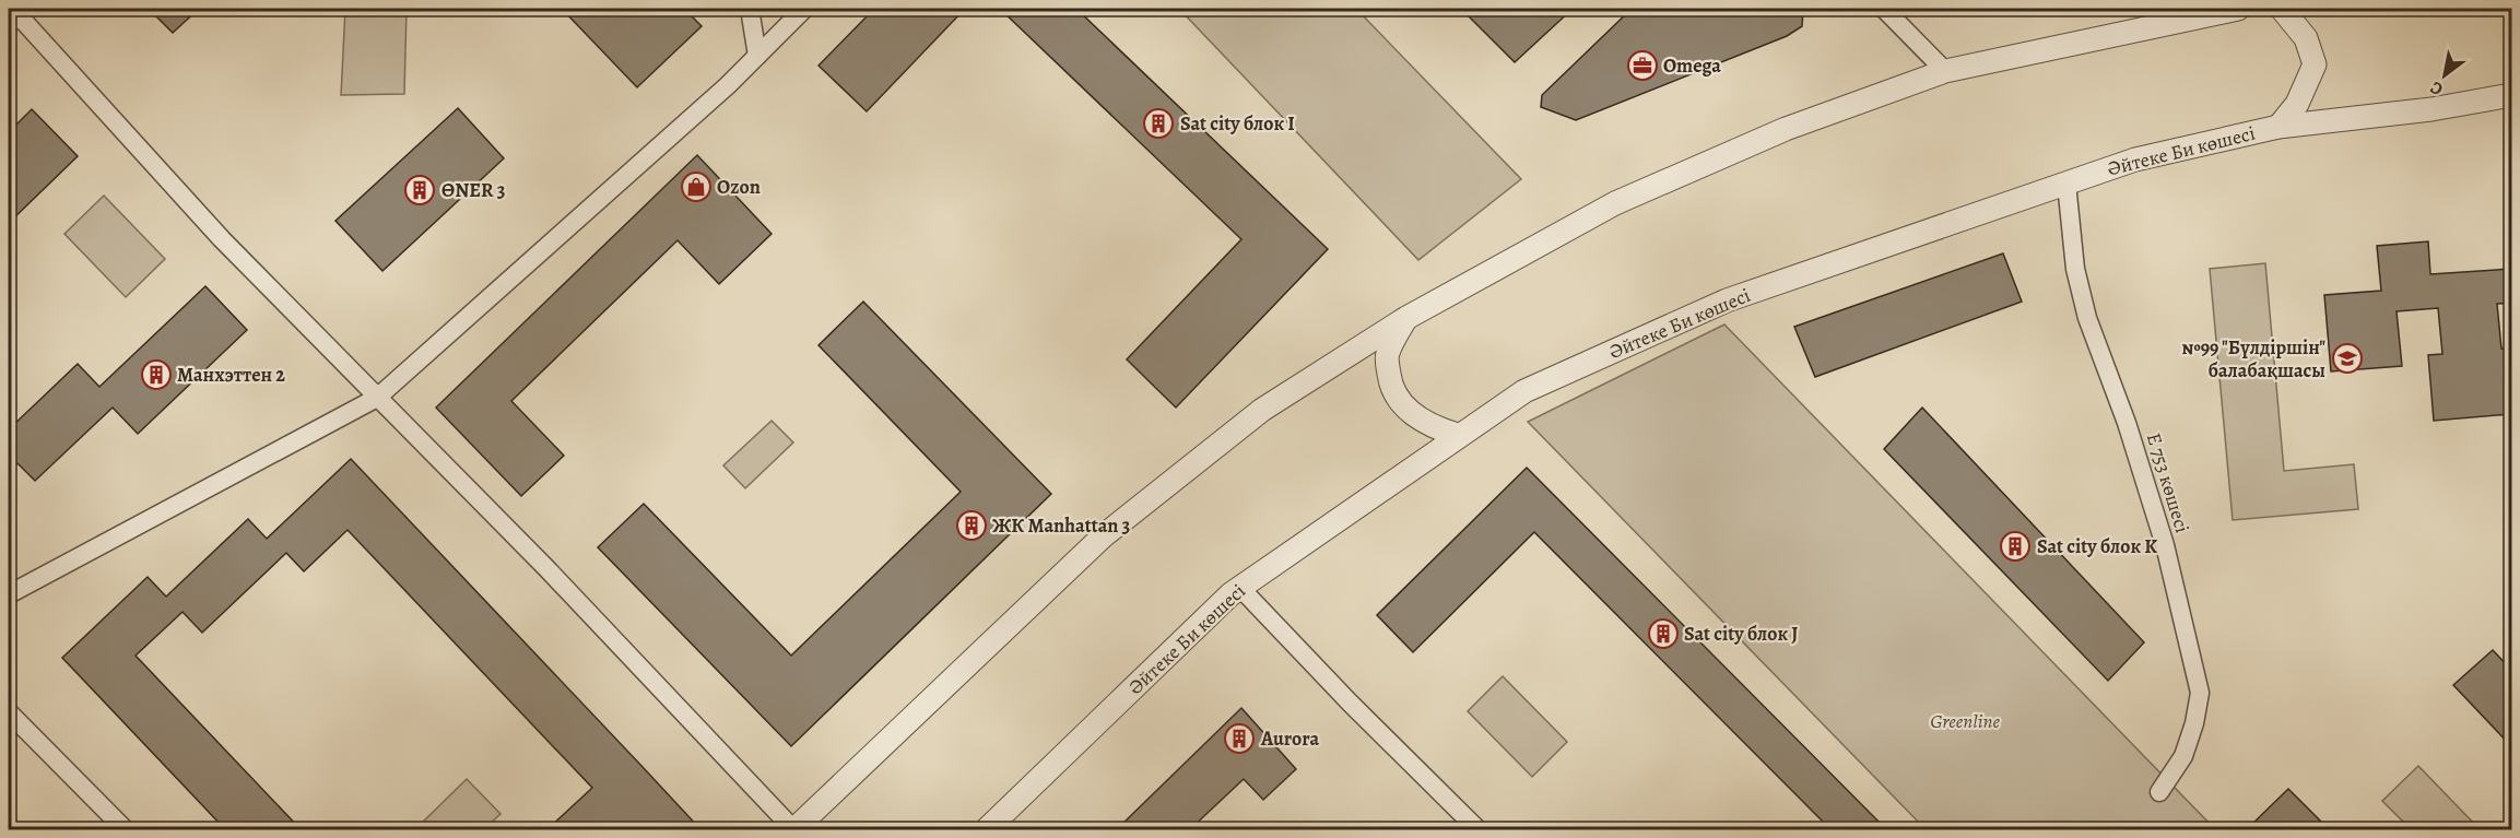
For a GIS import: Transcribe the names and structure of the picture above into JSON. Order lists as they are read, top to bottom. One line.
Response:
{"streets":{"street":["Әйтеке Би көшесі","Е 753 көшесі"]},"crossings":[["Әйтеке Би көшесі","Е 753 көшесі"]],"parks":["Greenline"],"places":{"office":["Omega"],"building":["Sat city блок I","ӨNER 3","Манхэттен 2","ЖК Manhattan 3","Sat city блок K","Sat city блок J","Aurora"],"shop":["Ozon"],"school or university":["№99 \"Бүлдіршін\" балабақшасы"]},"north":"bottom left"}
